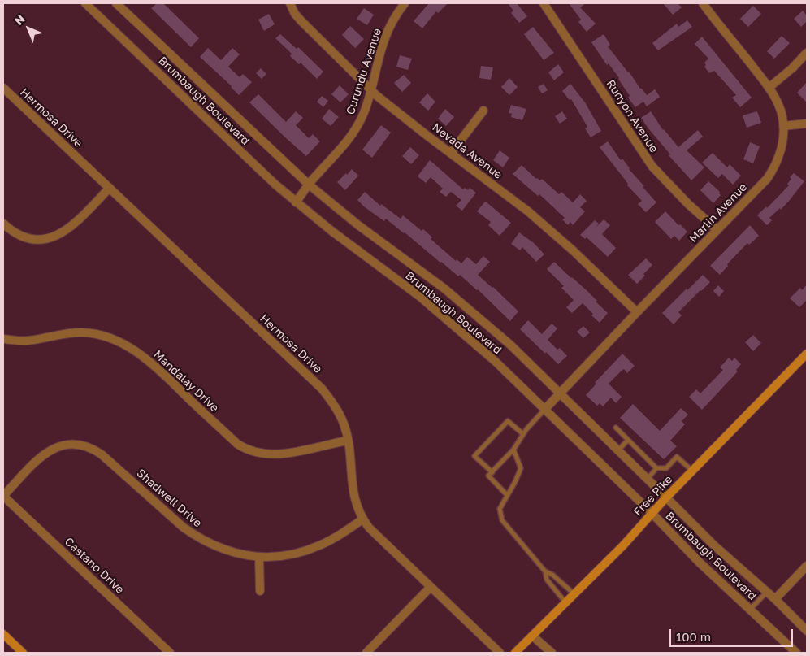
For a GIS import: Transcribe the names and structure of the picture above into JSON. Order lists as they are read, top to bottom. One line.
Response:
{"streets":{"main road":["Free Pike"],"street":["Curundu Avenue","Brumbaugh Boulevard","Runyon Avenue","Hermosa Drive","Nevada Avenue","Marlin Avenue","Mandalay Drive","Shadwell Drive","Castano Drive"]},"crossings":[["Curundu Avenue","Brumbaugh Boulevard"],["Curundu Avenue","Nevada Avenue"],["Brumbaugh Boulevard","Marlin Avenue"],["Brumbaugh Boulevard","Free Pike"],["Runyon Avenue","Marlin Avenue"],["Hermosa Drive","Mandalay Drive"],["Hermosa Drive","Shadwell Drive"],["Nevada Avenue","Marlin Avenue"],["Shadwell Drive","Castano Drive"]],"scale_bar":"100 m","north":"top left"}
